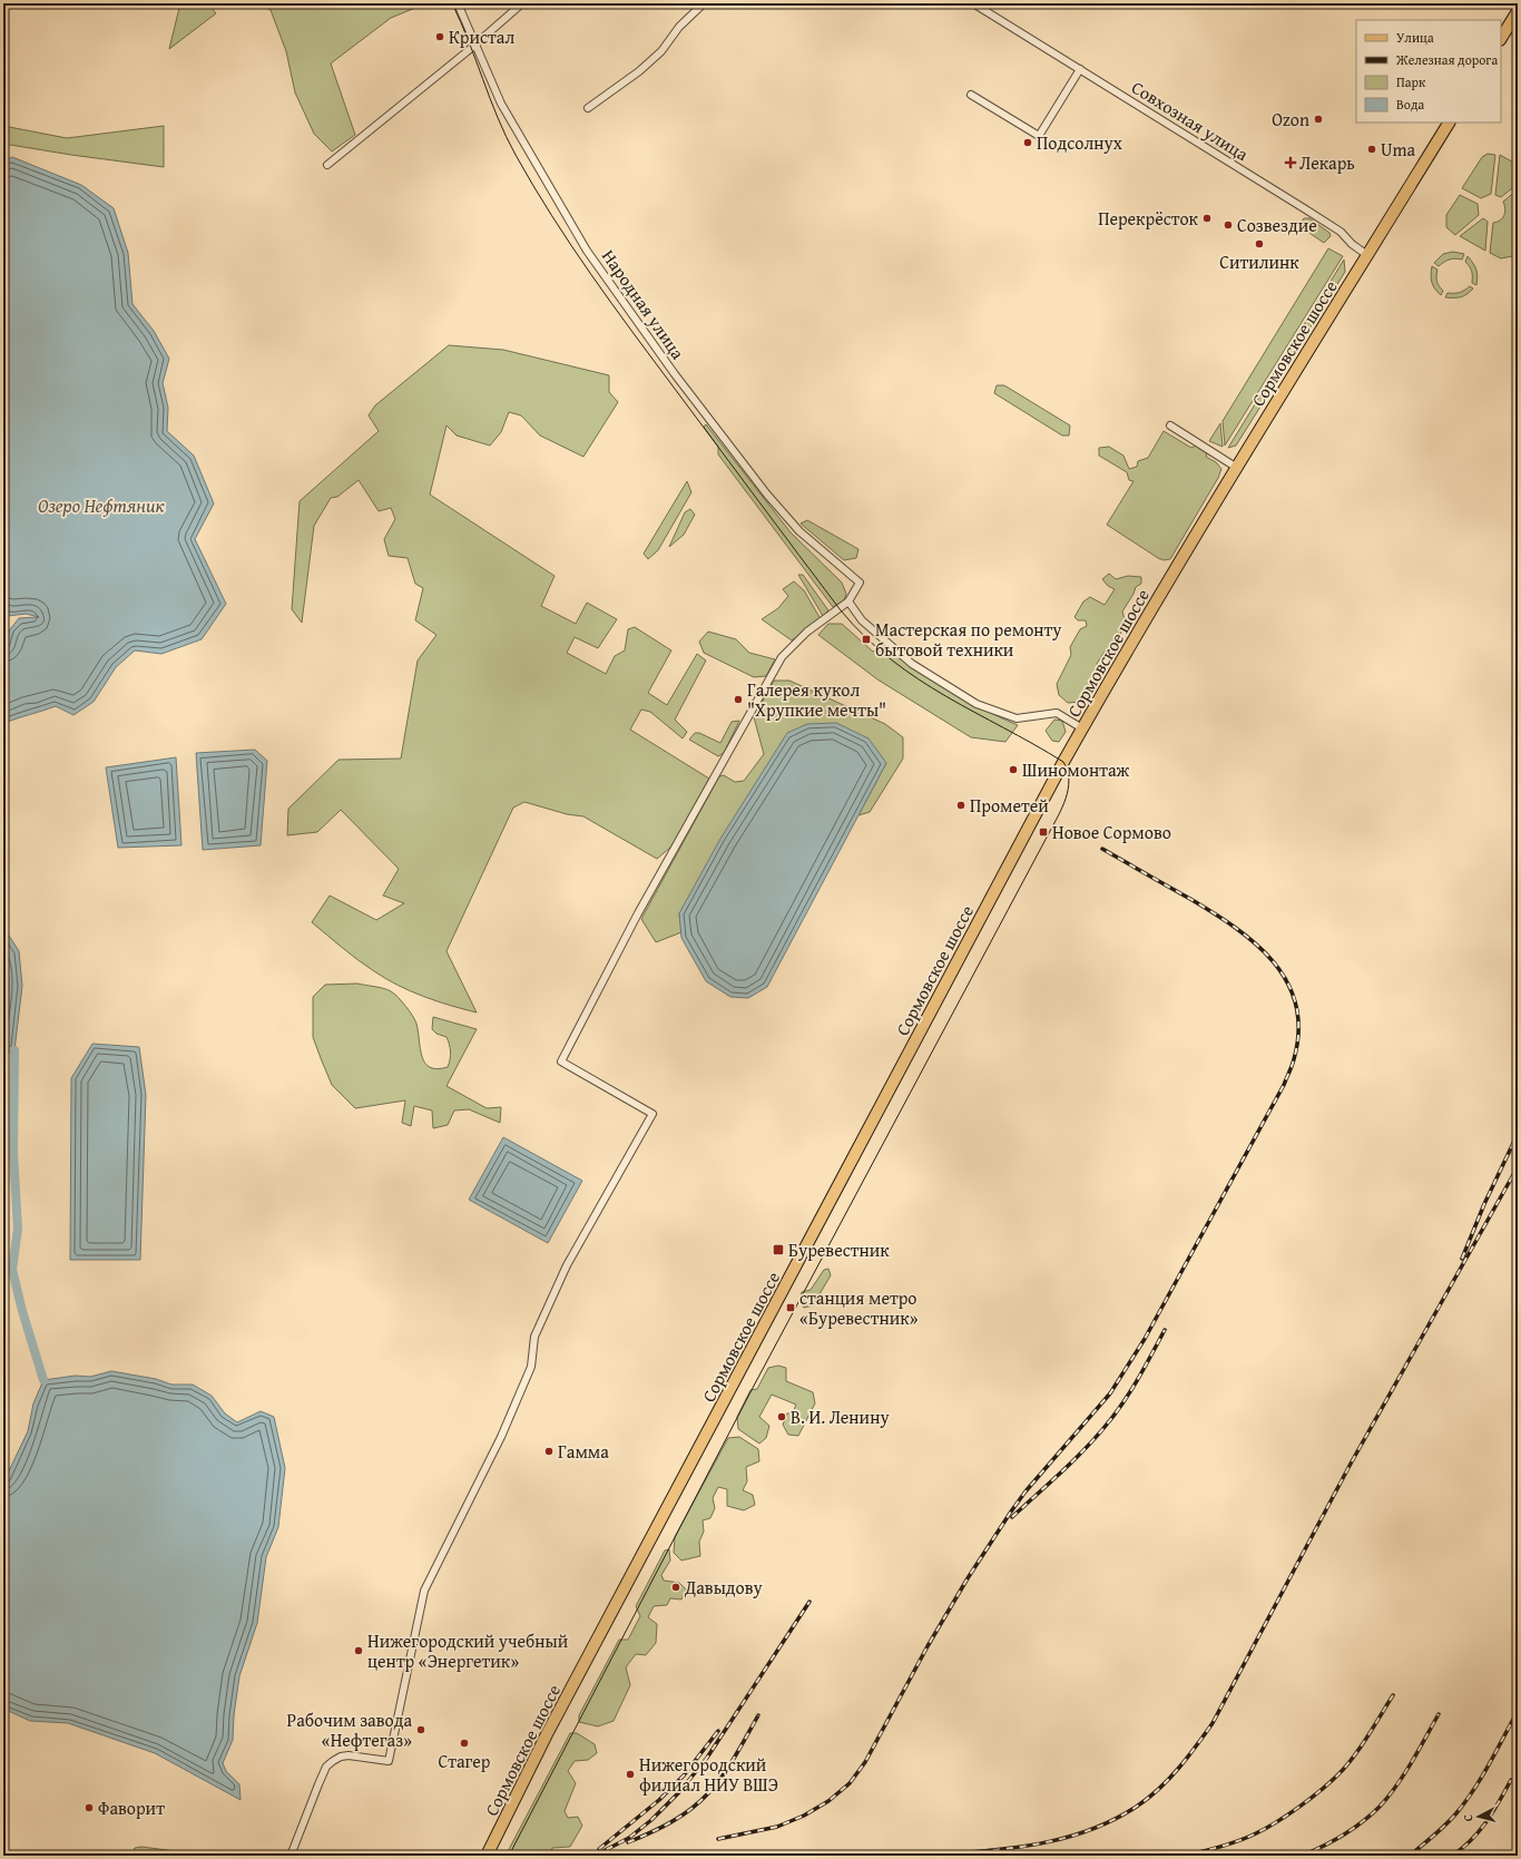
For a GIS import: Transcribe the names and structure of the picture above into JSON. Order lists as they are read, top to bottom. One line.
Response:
{"streets":{"main road":["Сормовское шоссе"],"street":["Совхозная улица","Народная улица"]},"crossings":[["Совхозная улица","Сормовское шоссе"]],"water":["Озеро Нефтяник"],"places":{"other":["Кристал","Ozon","Подсолнух","Uma","Перекрёсток","Созвездие","Ситилинк","Галерея кукол \"Хрупкие мечты\"","Шиномонтаж","Прометей","В. И. Ленину","Гамма","Давыдову","Нижегородский учебный центр «Энергетик»","Рабочим завода «Нефтегаз»","Стагер","Нижегородский филиал НИУ ВШЭ","Фаворит"],"health":["Лекарь"],"transit":["Мастерская по ремонту бытовой техники","Новое Сормово","Буревестник","станция метро «Буревестник»"]},"legend":["Улица","Железная дорога","Парк","Вода"],"north":"left"}
